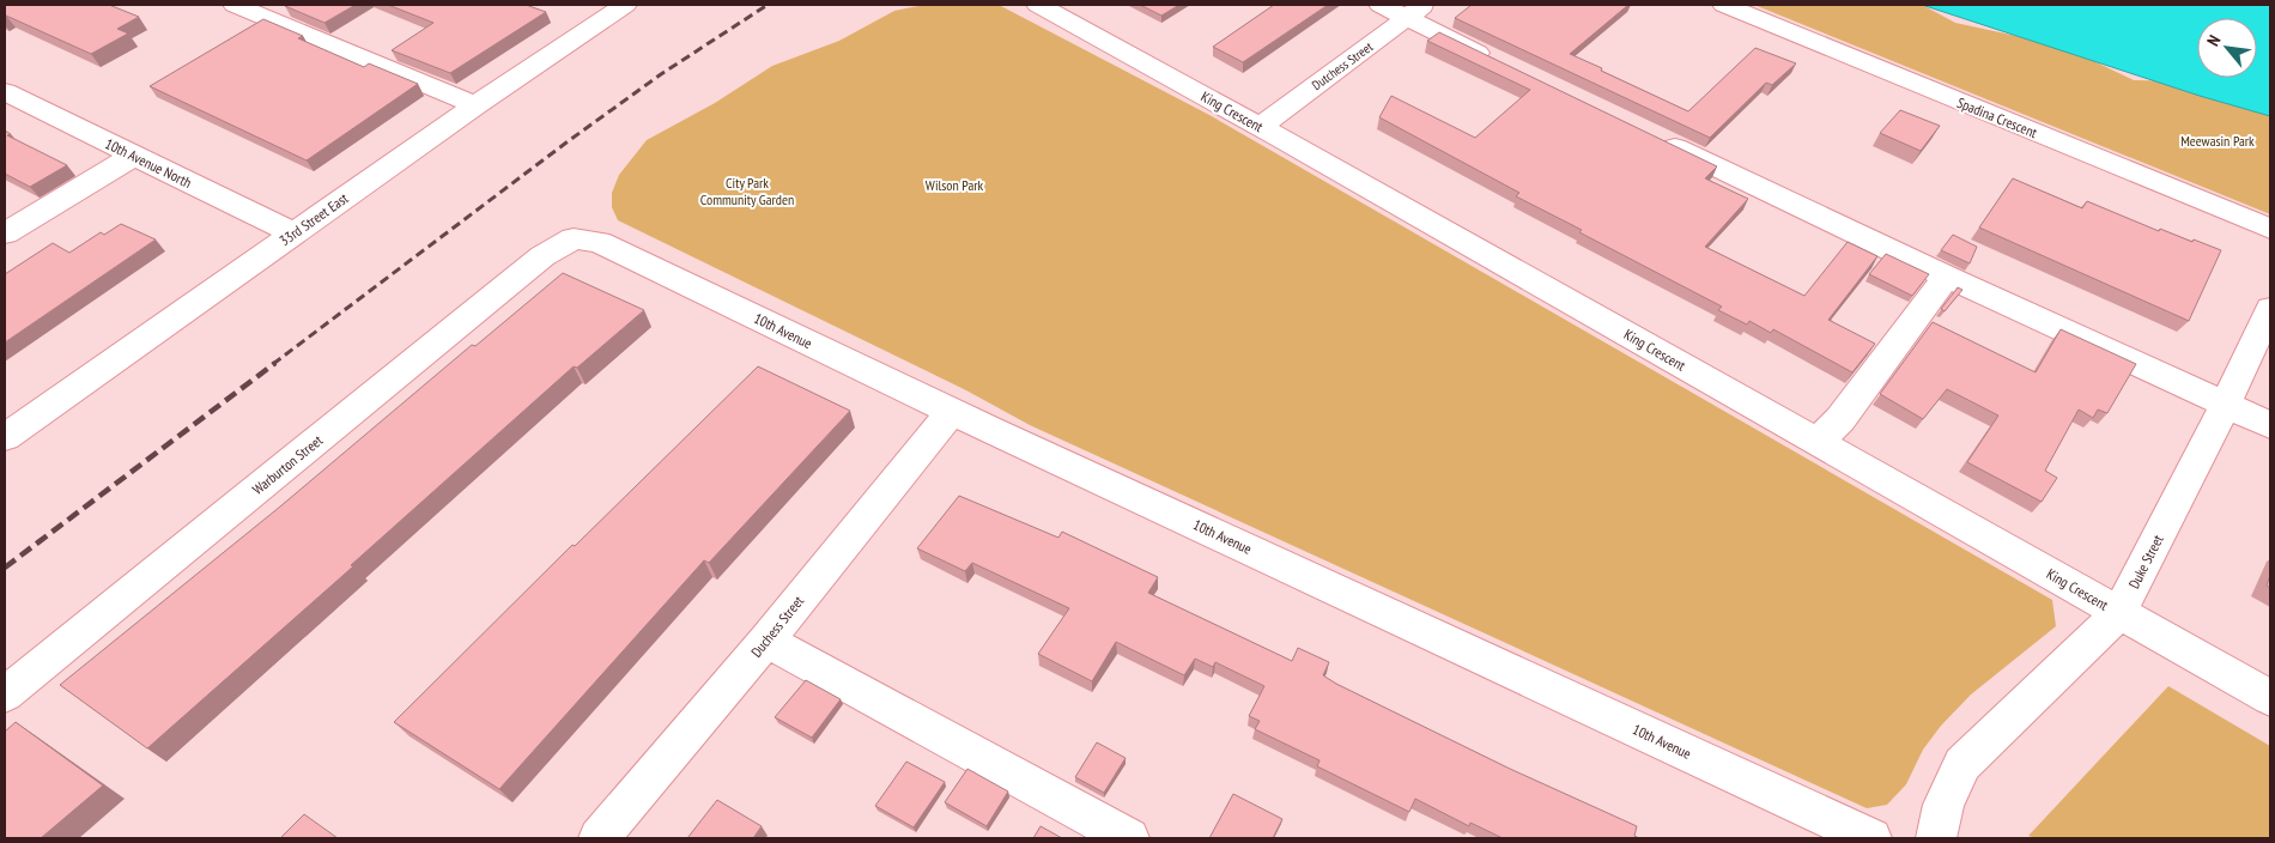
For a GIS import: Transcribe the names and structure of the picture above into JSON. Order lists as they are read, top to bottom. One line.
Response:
{"streets":{"street":["Dutchess Street","King Crescent","Spadina Crescent","10th Avenue North","33rd Street East","10th Avenue","Warburton Street","Duke Street","Duchess Street"]},"crossings":[["Dutchess Street","King Crescent"],["King Crescent","Duke Street"],["10th Avenue North","33rd Street East"],["10th Avenue","Warburton Street"],["10th Avenue","Duchess Street"]],"parks":["Meewasin Park","City Park Community Garden","Wilson Park"],"north":"top left"}
